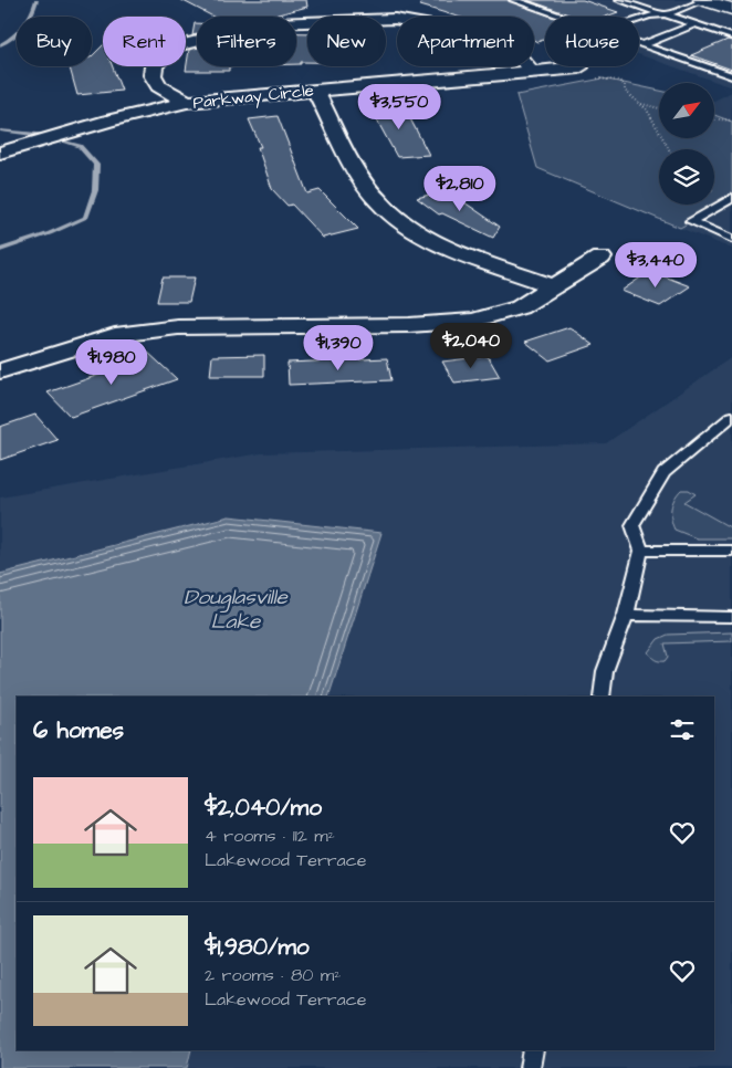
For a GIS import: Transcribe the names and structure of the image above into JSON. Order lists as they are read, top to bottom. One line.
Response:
{"streets":{"street":["Parkway Circle"]},"water":["Douglasville Lake"],"north":"top right","page":{"chip":["Buy","Rent","Filters","New","Apartment","House"],"price":["$3,550","$2,810","$3,440","$2,040","$1,390","$1,980"],"heading":"6 homes","list":[{"name":"$2,040/mo","note":"4 rooms · 112 m² · Lakewood Terrace"},{"name":"$1,980/mo","note":"2 rooms · 80 m² · Lakewood Terrace"}]}}
